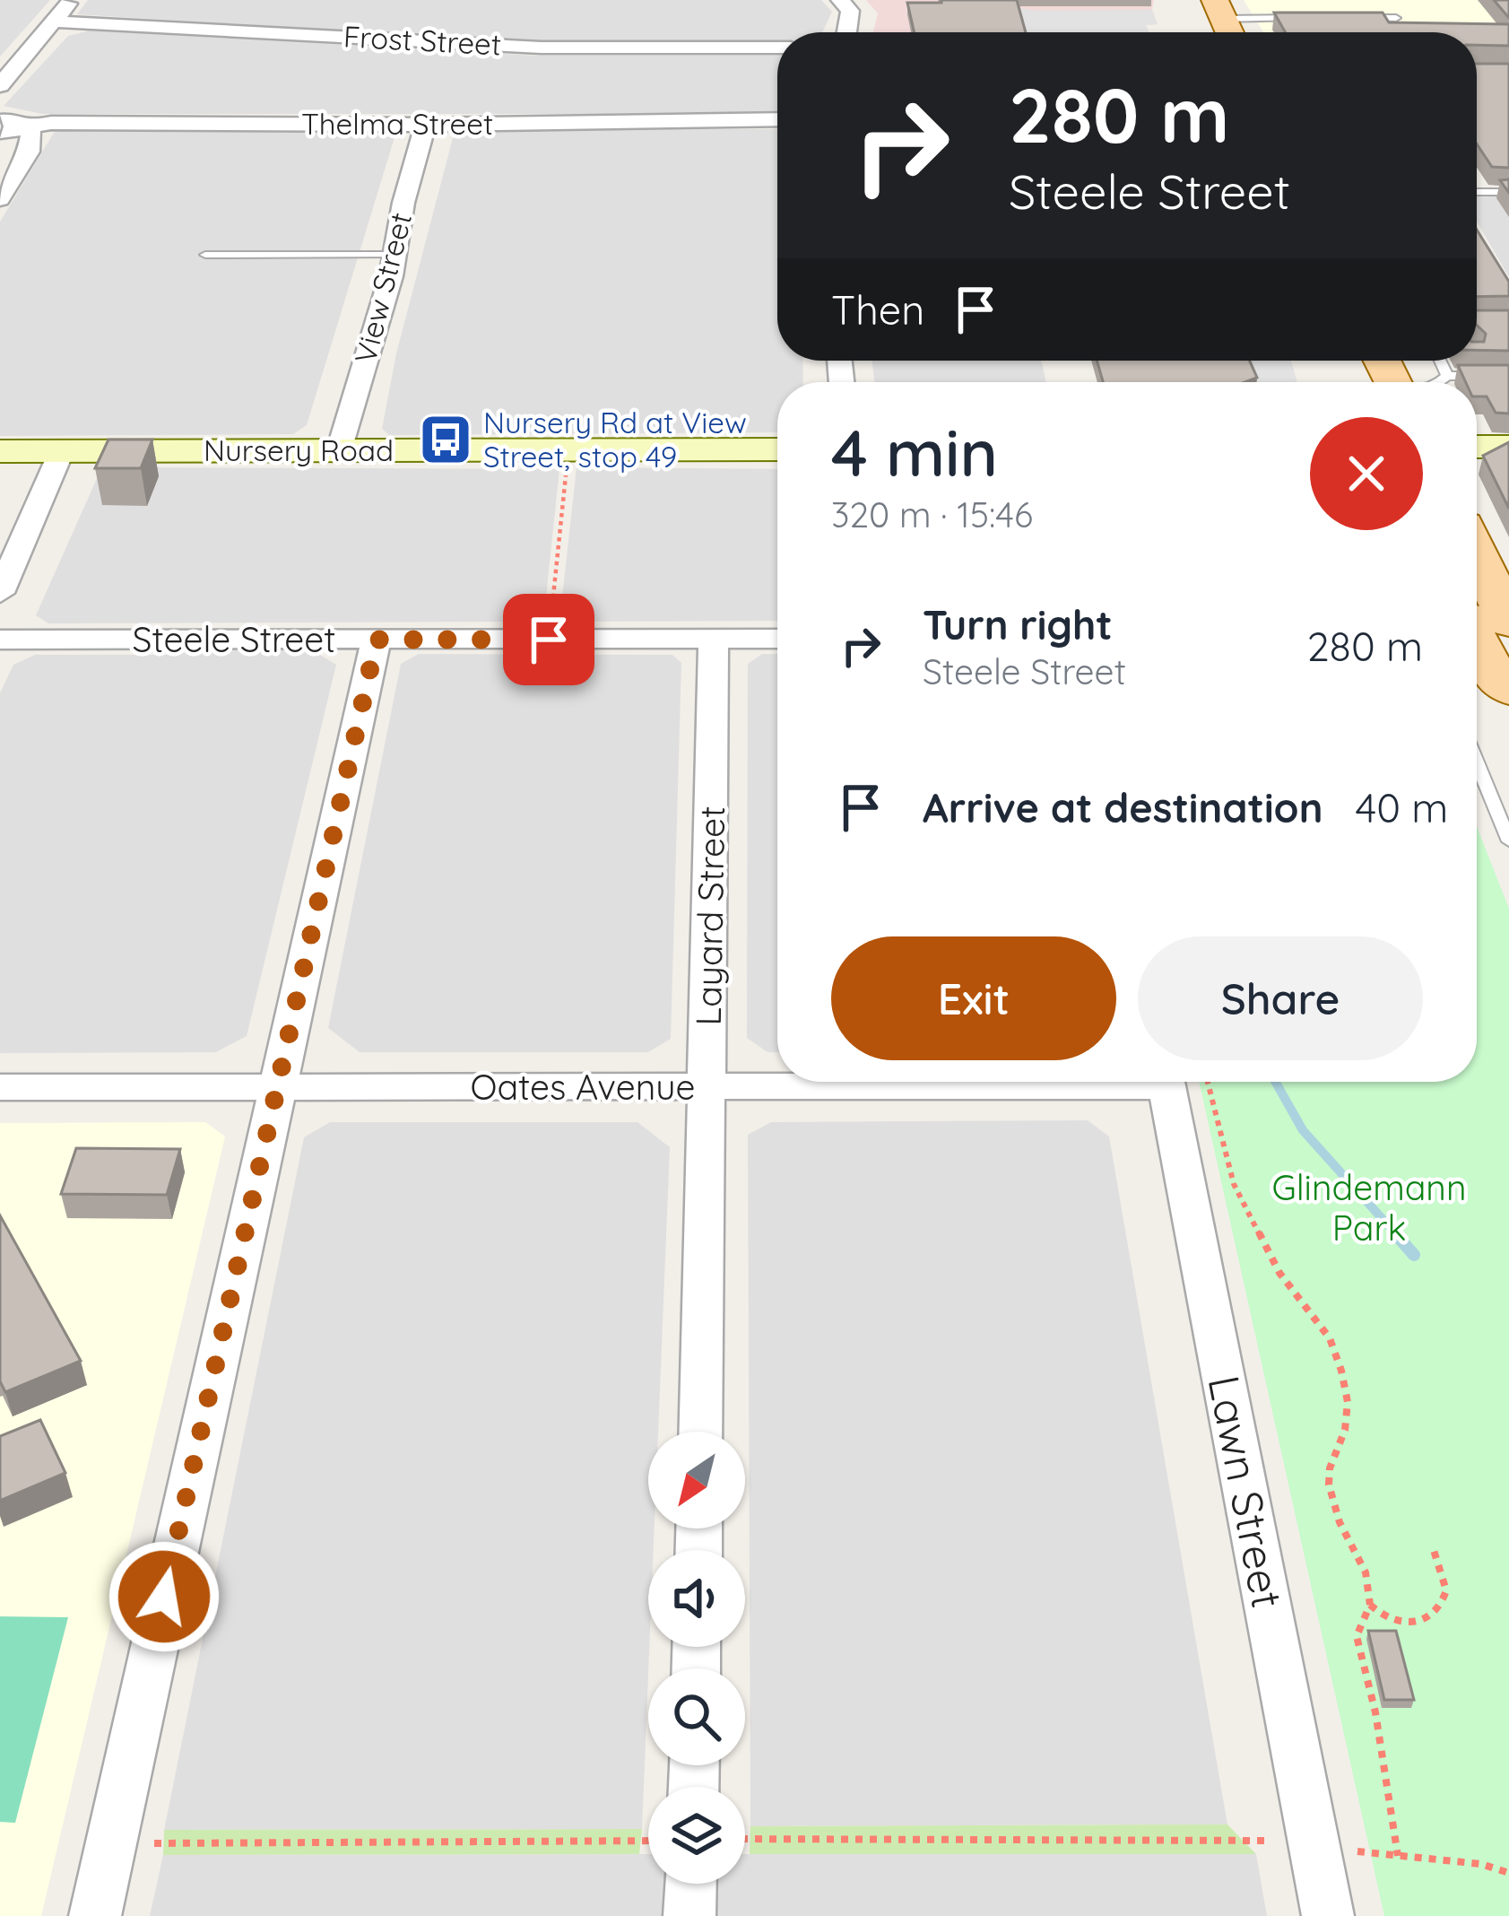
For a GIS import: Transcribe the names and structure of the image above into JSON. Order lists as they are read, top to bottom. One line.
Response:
{"streets":{"main road":["Nursery Road"],"street":["Frost Street","Thelma Street","View Street","Steele Street","Layard Street","Oates Avenue","Lawn Street"]},"crossings":[["Thelma Street","View Street"],["View Street","Nursery Road"],["Steele Street","Layard Street"],["Layard Street","Oates Avenue"]],"parks":["Glindemann Park"],"places":{"bus stop":["Nursery Rd at View Street, stop 49"]},"north":"bottom left","page":{"turn":["280 m","Steele Street"],"then":"Then","heading":["4 min","320 m · 15:46"],"list":[{"name":"Turn right","note":"Steele Street","value":"280 m"},{"name":"Arrive at destination","value":"40 m"}],"buttons":["Exit","Share"]}}
